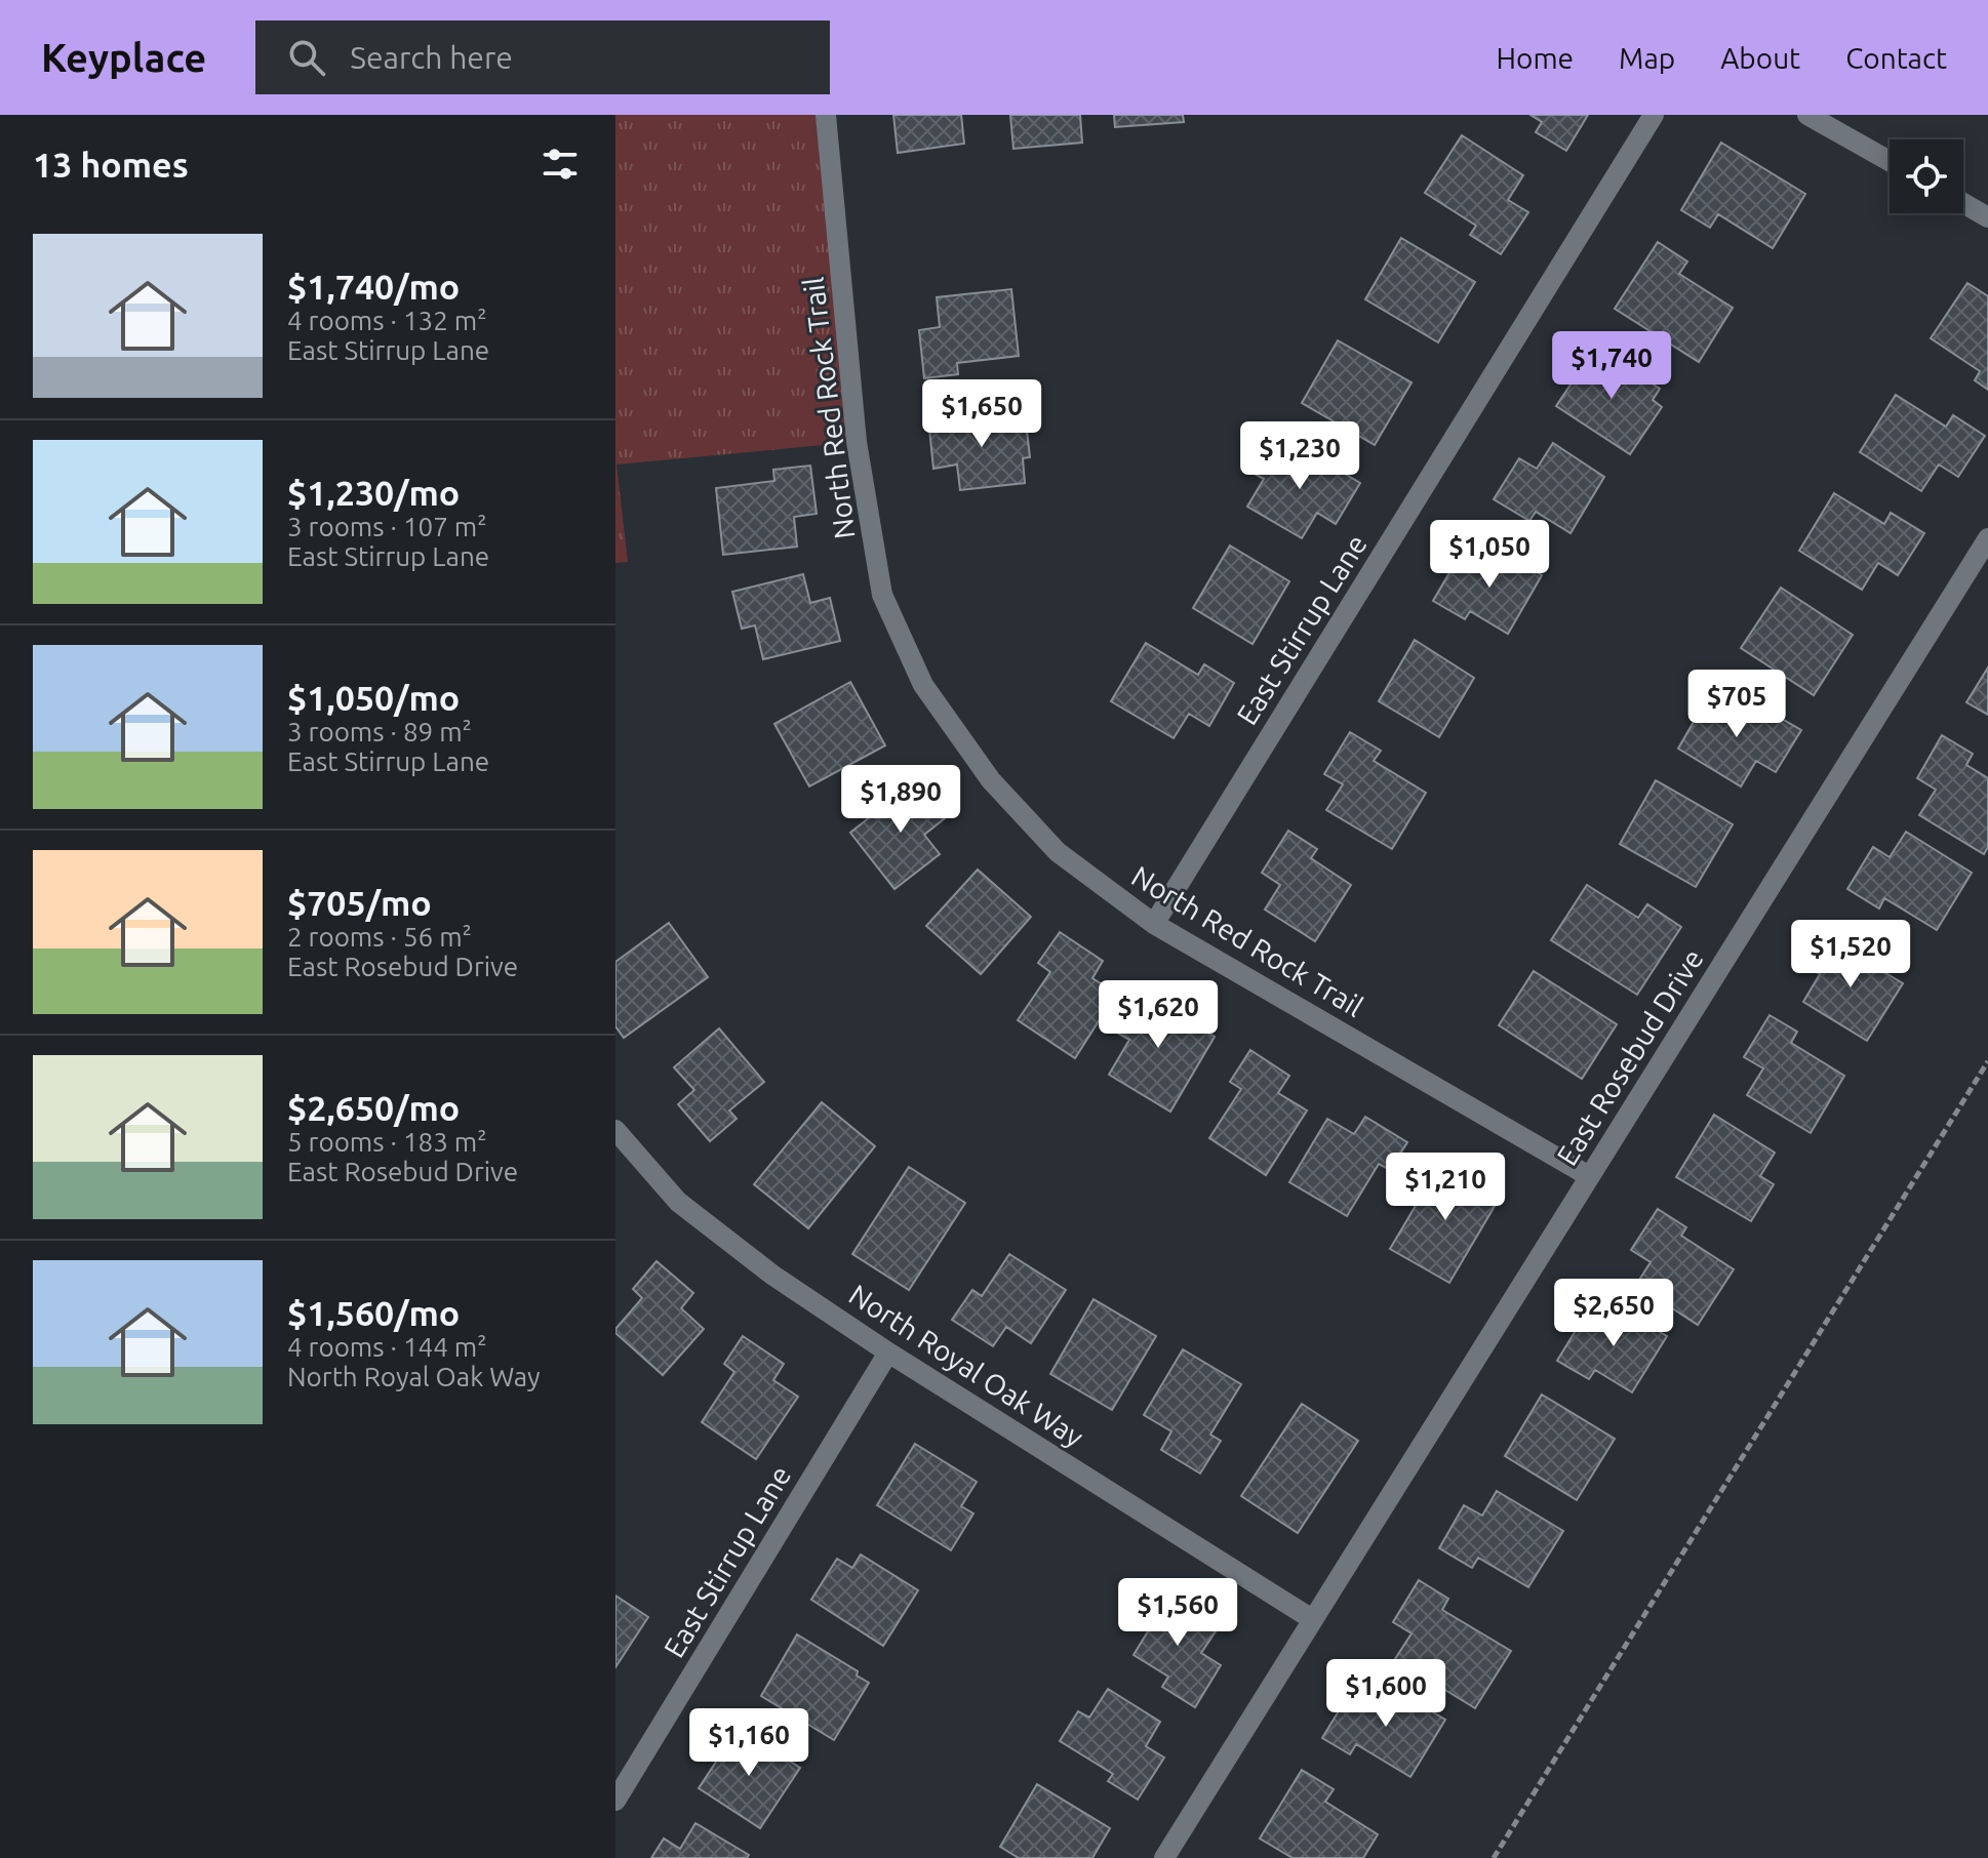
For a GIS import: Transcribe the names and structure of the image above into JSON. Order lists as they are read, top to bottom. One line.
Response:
{"streets":{"street":["North Red Rock Trail","East Stirrup Lane","East Rosebud Drive","North Royal Oak Way"]},"crossings":[["North Red Rock Trail","East Stirrup Lane"],["North Red Rock Trail","East Rosebud Drive"],["East Stirrup Lane","North Royal Oak Way"],["East Rosebud Drive","North Royal Oak Way"]],"page":{"header":"Keyplace","search":"Search here","nav":["Home","Map","About","Contact"],"heading":"13 homes","list":[{"name":"$1,740/mo","note":"4 rooms · 132 m² · East Stirrup Lane"},{"name":"$1,230/mo","note":"3 rooms · 107 m² · East Stirrup Lane"},{"name":"$1,050/mo","note":"3 rooms · 89 m² · East Stirrup Lane"},{"name":"$705/mo","note":"2 rooms · 56 m² · East Rosebud Drive"},{"name":"$2,650/mo","note":"5 rooms · 183 m² · East Rosebud Drive"},{"name":"$1,560/mo","note":"4 rooms · 144 m² · North Royal Oak Way"}],"price":["$1,740","$1,650","$1,230","$1,050","$705","$1,890","$1,520","$1,620","$1,210","$2,650","$1,560","$1,600","$1,160"]}}
